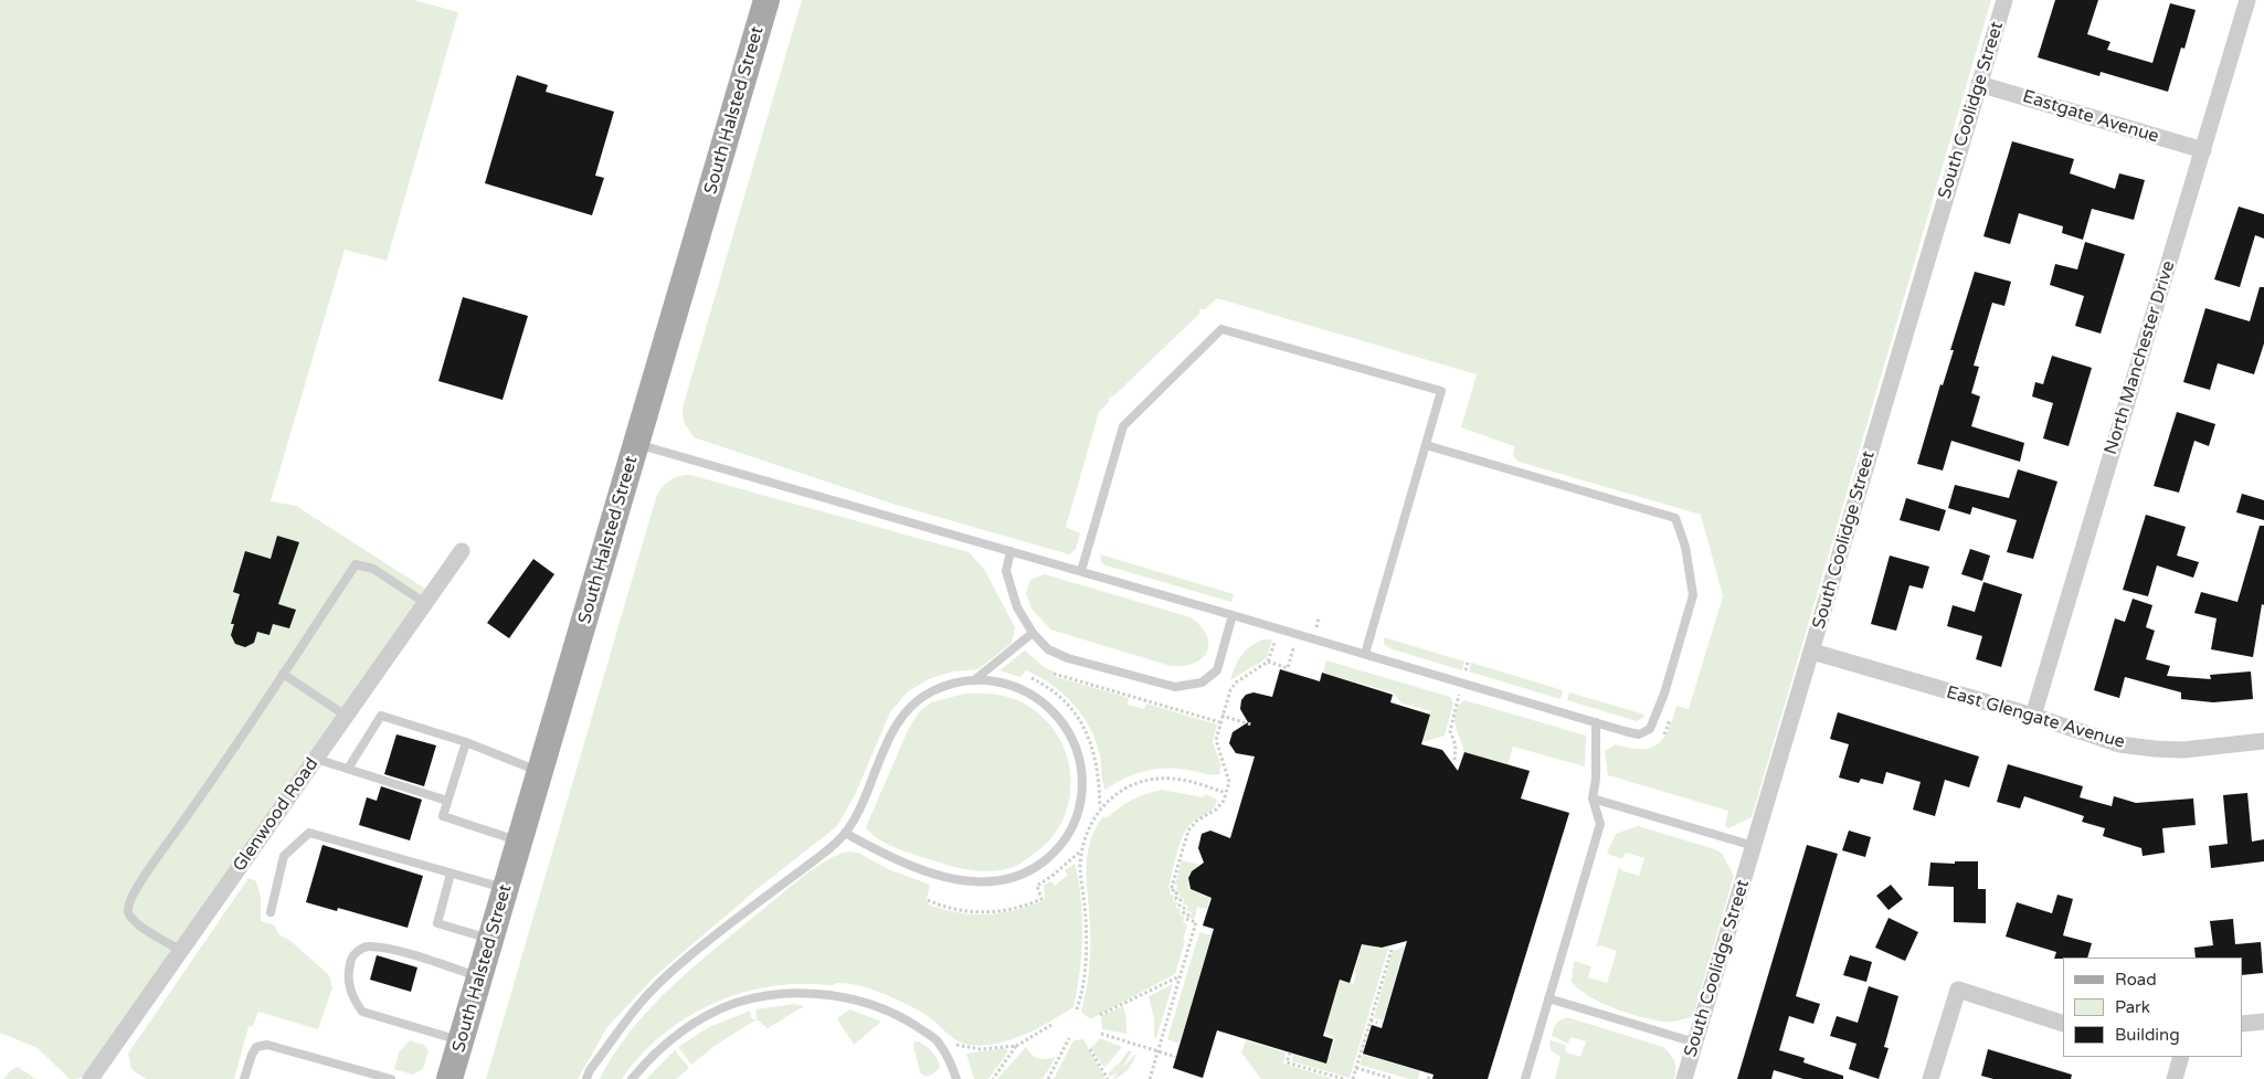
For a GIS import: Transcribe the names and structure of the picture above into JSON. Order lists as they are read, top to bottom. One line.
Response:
{"streets":{"main road":["South Halsted Street"],"street":["South Coolidge Street","Eastgate Avenue","North Manchester Drive","East Glengate Avenue","Glenwood Road"]},"crossings":[["South Coolidge Street","Eastgate Avenue"],["South Coolidge Street","East Glengate Avenue"],["Eastgate Avenue","North Manchester Drive"],["North Manchester Drive","East Glengate Avenue"]],"legend":["Road","Park","Building"]}
